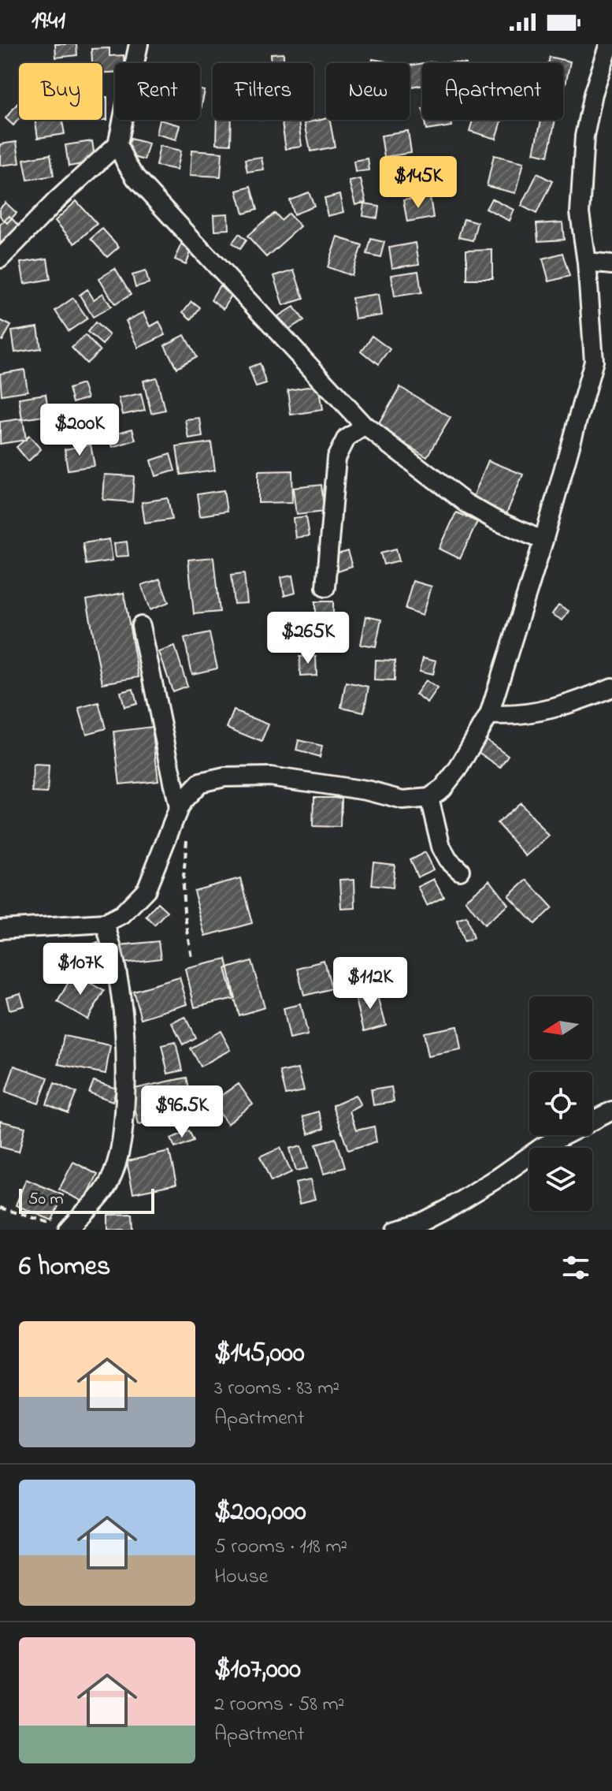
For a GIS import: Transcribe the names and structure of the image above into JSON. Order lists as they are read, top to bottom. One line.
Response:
{"scale_bar":"50 m","north":"left","page":{"status":"19:41","chip":["Buy","Rent","Filters","New","Apartment"],"price":["$145K","$200K","$265K","$107K","$112K","$96.5K"],"scale":"50 m","heading":"6 homes","list":[{"name":"$145,000","note":"3 rooms · 83 m² · Apartment"},{"name":"$200,000","note":"5 rooms · 118 m² · House"},{"name":"$107,000","note":"2 rooms · 58 m² · Apartment"}]}}
